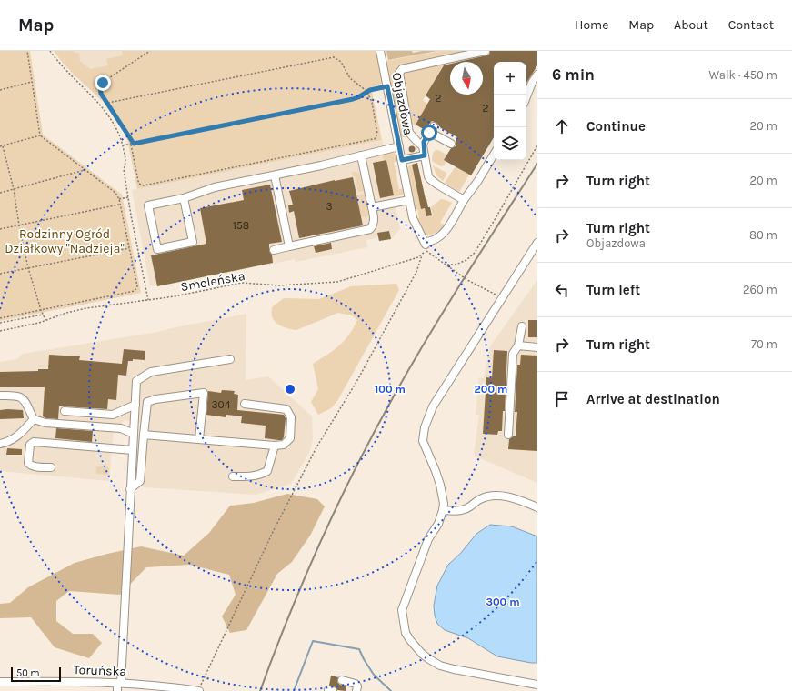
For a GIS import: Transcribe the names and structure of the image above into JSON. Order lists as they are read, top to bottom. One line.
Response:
{"streets":{"street":["Objazdowa","Toruńska"],"path":["Smoleńska"]},"parks":["Rodzinny Ogród Działkowy \"Nadzieja\""],"house_numbers":["2","2","3","158","304"],"scale_bar":"50 m","north":"bottom","page":{"header":"Map","nav":["Home","Map","About","Contact"],"heading":["6 min","Walk · 450 m"],"map_buttons":["+","−"],"list":[["Continue","20 m"],["Turn right","20 m"],["Turn right","Objazdowa","80 m"],["Turn left","260 m"],["Turn right","70 m"],"Arrive at destination"],"scale":"50 m"},"rings":["100 m","200 m","300 m"]}
